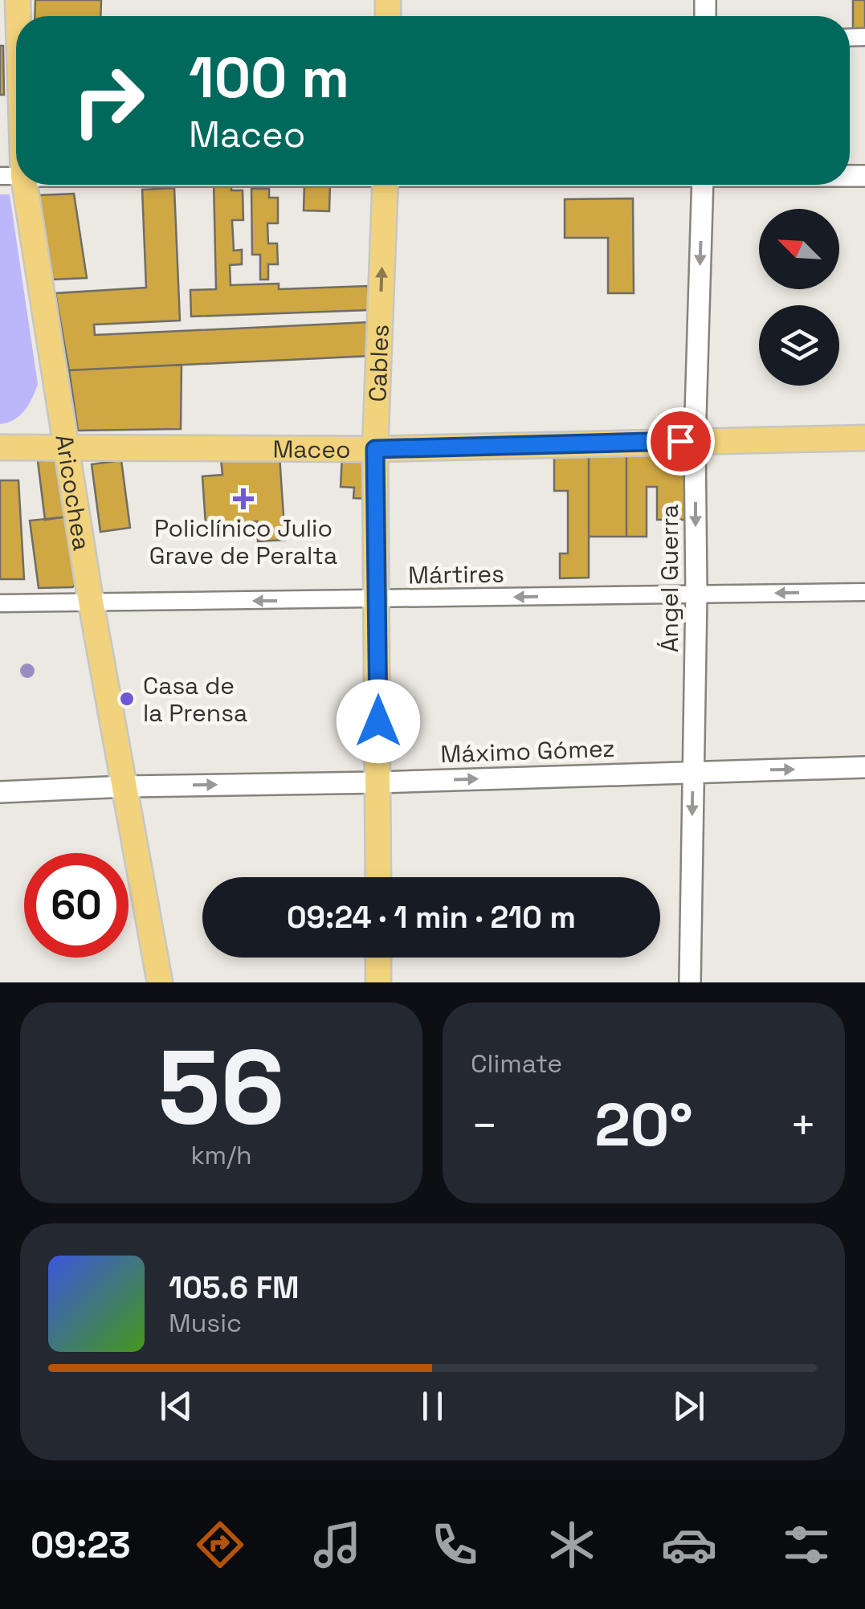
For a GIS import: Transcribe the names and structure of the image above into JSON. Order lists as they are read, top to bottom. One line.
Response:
{"streets":{"main road":["Cables","Maceo","Aricochea"],"street":["Mártires","Ángel Guerra","Máximo Gómez"]},"crossings":[["Cables","Maceo"],["Cables","Mártires"],["Cables","Máximo Gómez"],["Maceo","Aricochea"],["Maceo","Ángel Guerra"],["Aricochea","Mártires"],["Aricochea","Máximo Gómez"],["Mártires","Ángel Guerra"],["Ángel Guerra","Máximo Gómez"]],"one_way":["Cables","Mártires","Ángel Guerra","Máximo Gómez"],"places":{"health":["Policlínico Julio Grave de Peralta"],"other":["Casa de la Prensa"]},"north":"top left","page":{"turn":["100 m","Maceo"],"limit":"60","trip":"09:24 · 1 min · 210 m","tile":[["56","km/h"],"Climate"],"heat":["−","20°","+"],"song":["105.6 FM","Music"],"tabs":"09:23"}}
